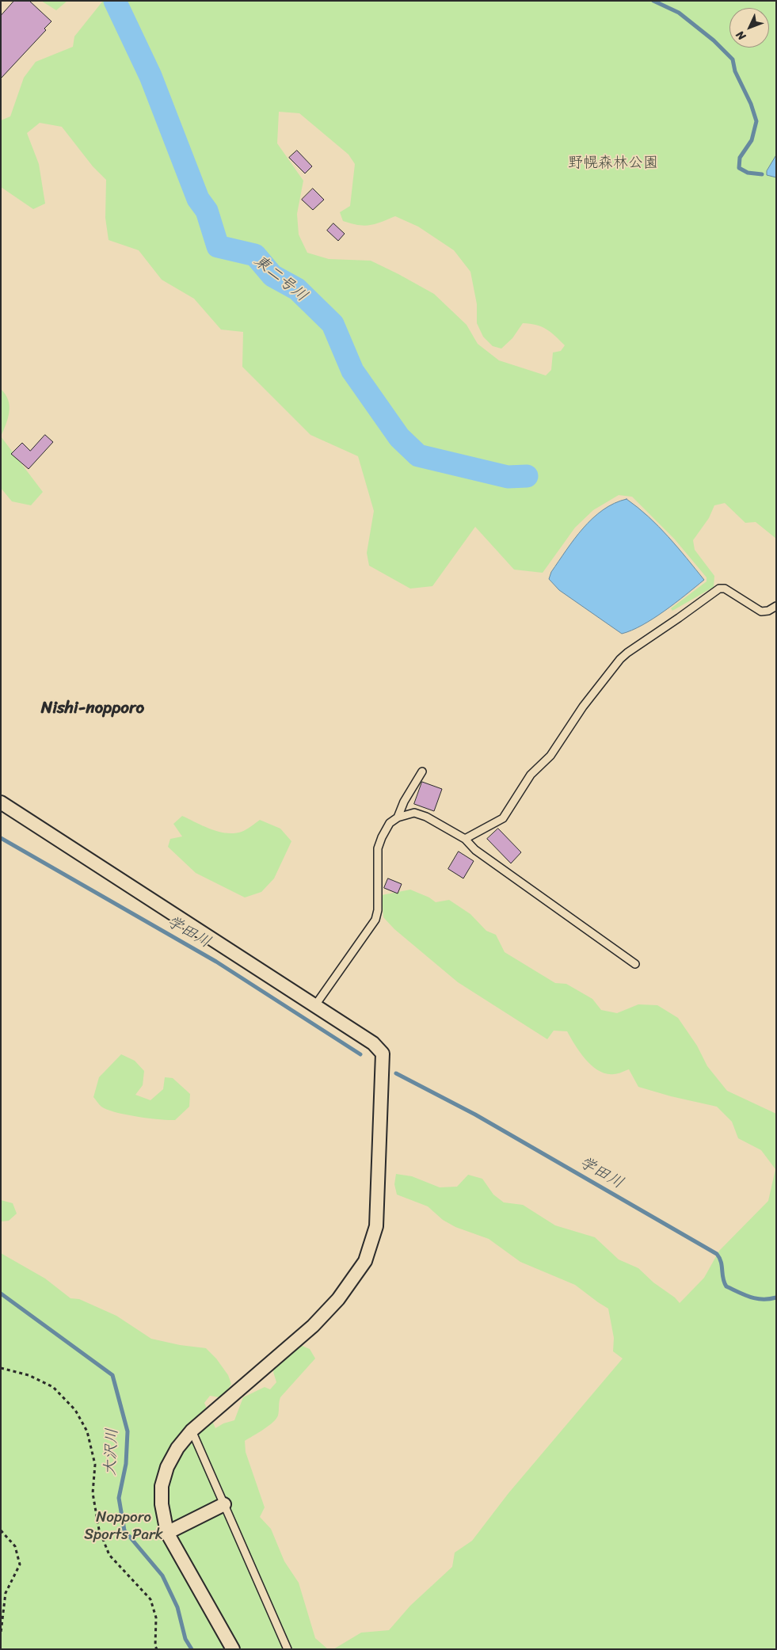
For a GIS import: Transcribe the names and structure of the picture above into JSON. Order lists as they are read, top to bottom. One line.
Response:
{"districts":["Nishi-nopporo"],"water":["東二号川","学田川","大沢川"],"parks":["野幌森林公園","Nopporo Sports Park"],"north":"bottom left"}
